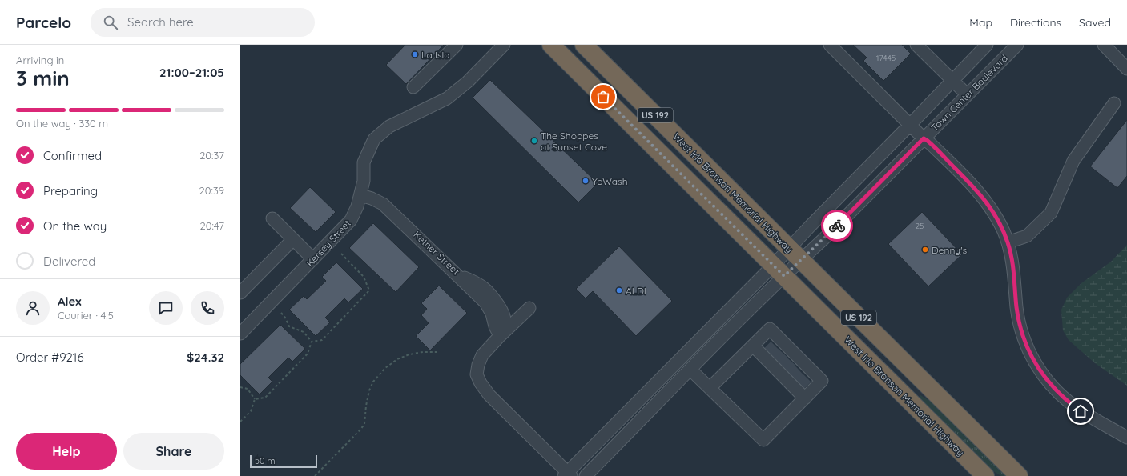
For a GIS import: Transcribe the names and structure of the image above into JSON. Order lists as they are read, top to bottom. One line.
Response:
{"streets":{"highway":["US 192","West Irlo Bronson Memorial Highway"],"street":["Town Center Boulevard","Kersey Street","Ketner Street"]},"crossings":[["Town Center Boulevard","West Irlo Bronson Memorial Highway"],["Kersey Street","Ketner Street"]],"places":["La Isla","The Shoppes at Sunset Cove","YoWash","Denny's","ALDI"],"house_numbers":["17445","25"],"scale_bar":"50 m","page":{"header":"Parcelo","search":"Search here","nav":["Map","Directions","Saved"],"heading":["3 min","Arriving in","21:00–21:05"],"panel":["Alex","Courier · 4.5","Order #9216","$24.32"],"bar":"On the way · 330 m","list":[["Confirmed","20:37"],["Preparing","20:39"],["On the way","20:47"],"Delivered"],"buttons":["Help","Share"],"scale":"50 m"}}
